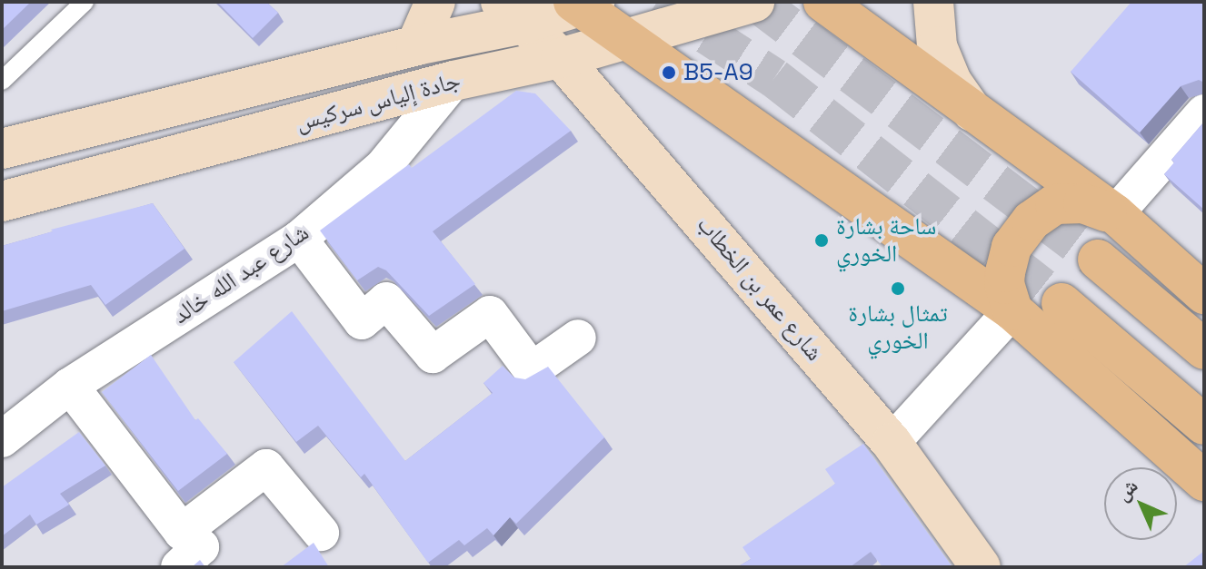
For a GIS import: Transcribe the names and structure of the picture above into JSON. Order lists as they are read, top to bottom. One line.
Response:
{"streets":{"main road":["جادة إلياس سركيس","شارع عمر بن الخطاب"],"street":["شارع عبد الله خالد"]},"crossings":[["جادة إلياس سركيس","شارع عبد الله خالد"],["جادة إلياس سركيس","شارع عمر بن الخطاب"]],"places":["B5-A9","ساحة بشارة الخوري","تمثال بشارة الخوري"],"north":"top left"}
